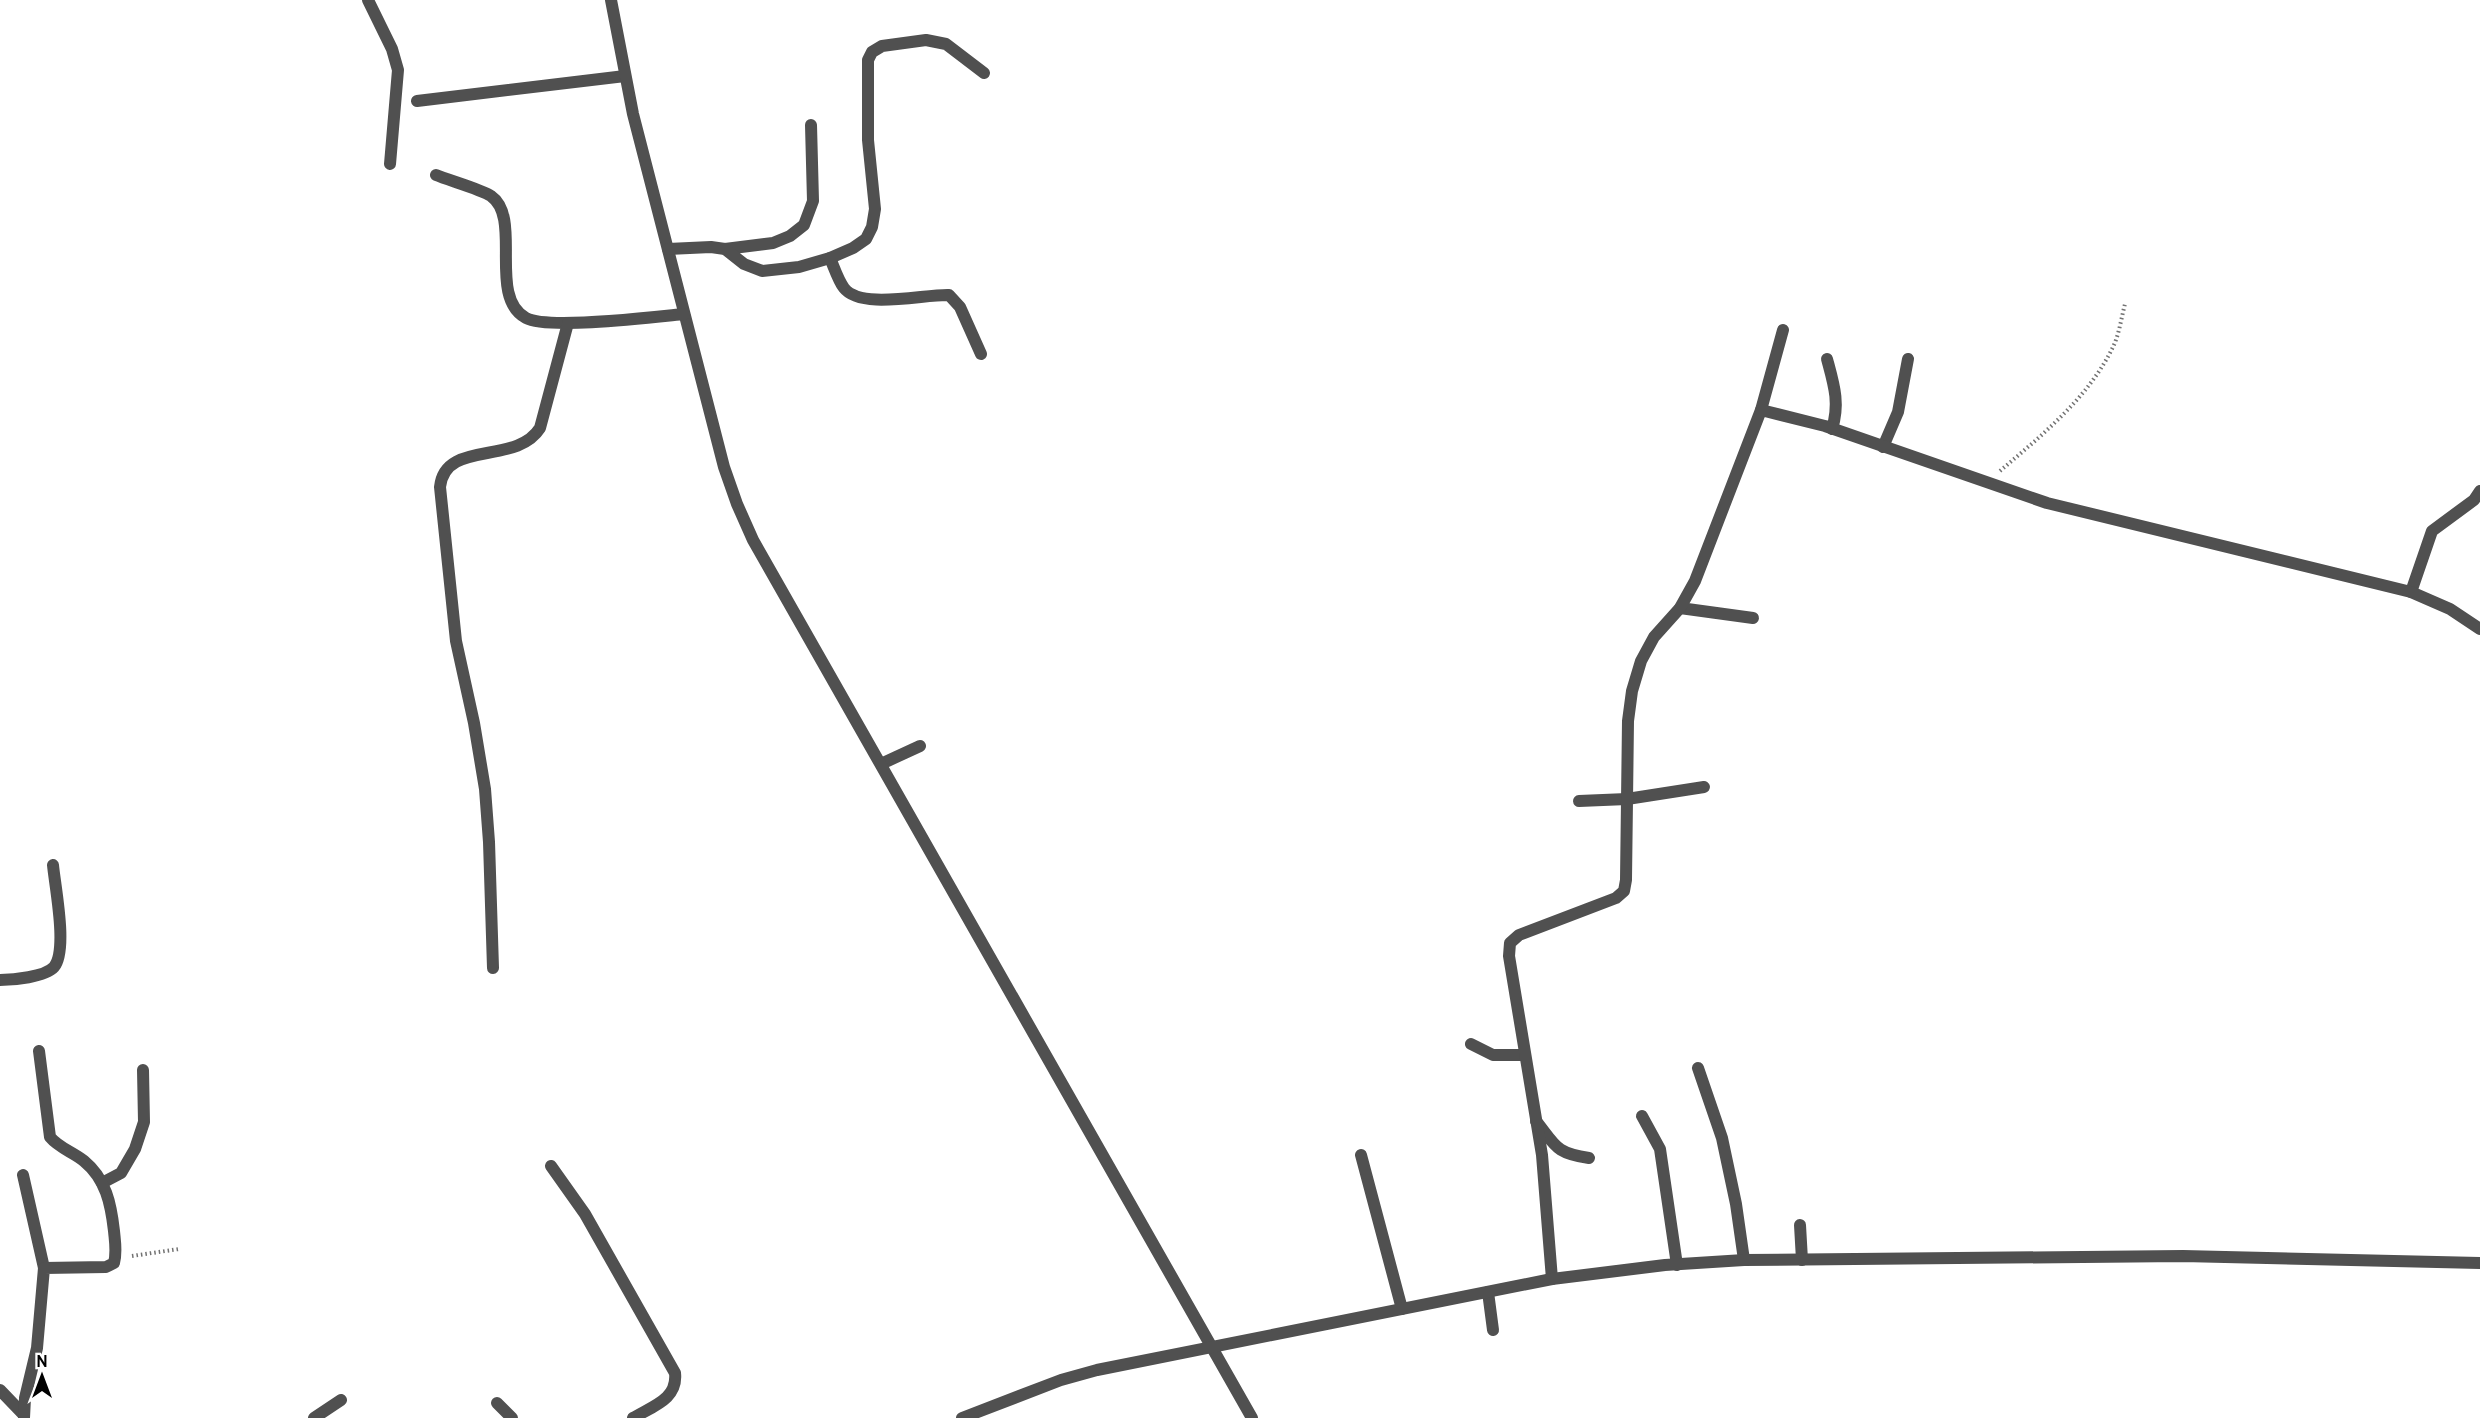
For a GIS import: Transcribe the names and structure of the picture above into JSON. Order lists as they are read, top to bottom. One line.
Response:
{"north":"top"}
